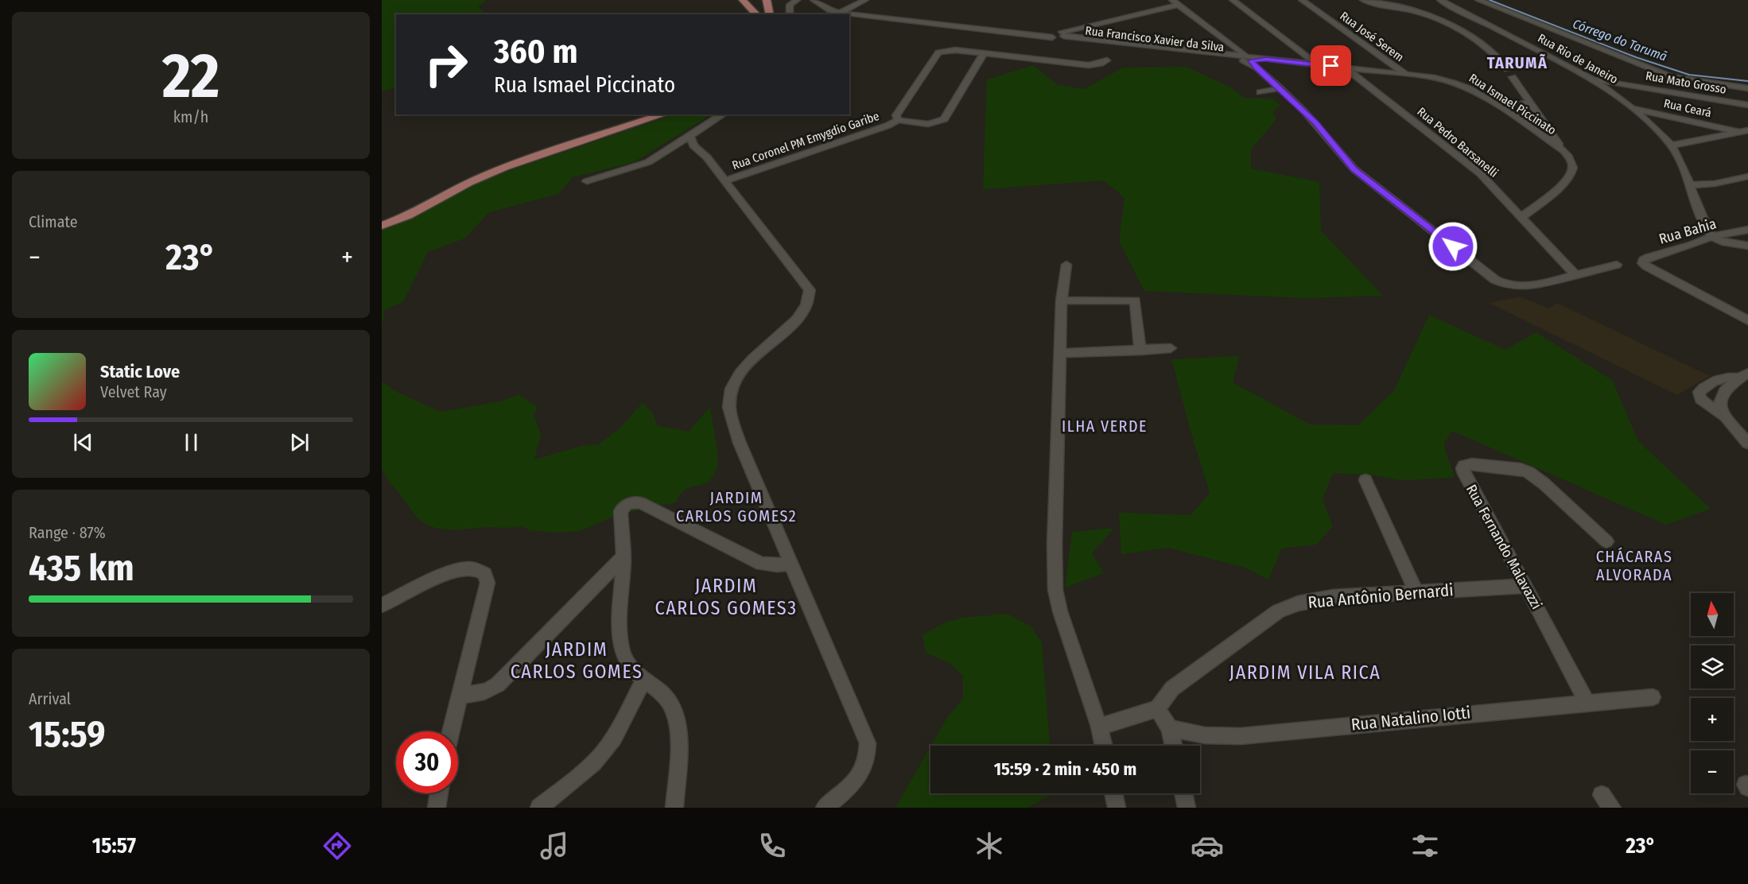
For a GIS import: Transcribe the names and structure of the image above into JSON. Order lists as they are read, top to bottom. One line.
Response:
{"streets":{"street":["Rua José Serem","Rua Francisco Xavier da Silva","Rua Rio de Janeiro","Rua Mato Grosso","Rua Ismael Piccinato","Rua Ceará","Rua Coronel PM Emygdio Garibe","Rua Pedro Barsanelli","Rua Bahia","Rua Fernando Malavazzi","Rua Antônio Bernardi","Rua Natalino Iotti"]},"crossings":[["Rua José Serem","Rua Ismael Piccinato"],["Rua Francisco Xavier da Silva","Rua Ismael Piccinato"],["Rua Rio de Janeiro","Rua Mato Grosso"],["Rua Rio de Janeiro","Rua Ceará"],["Rua Rio de Janeiro","Rua Bahia"],["Rua Ismael Piccinato","Rua Pedro Barsanelli"],["Rua Fernando Malavazzi","Rua Antônio Bernardi"],["Rua Fernando Malavazzi","Rua Natalino Iotti"]],"districts":["TARUMÃ","ILHA VERDE","JARDIM CARLOS GOMES2","CHÁCARAS ALVORADA","JARDIM CARLOS GOMES3","JARDIM CARLOS GOMES","JARDIM VILA RICA"],"water":["Córrego do Tarumã"],"north":"top","page":{"tile":[["22","km/h"],"Climate",["Range · 87%","435 km"],["Arrival","15:59"]],"turn":["360 m","Rua Ismael Piccinato"],"heat":["−","23°","+"],"song":["Static Love","Velvet Ray"],"map_buttons":["+","−"],"limit":"30","trip":"15:59 · 2 min · 450 m","tabs":["15:57","23°"]}}
